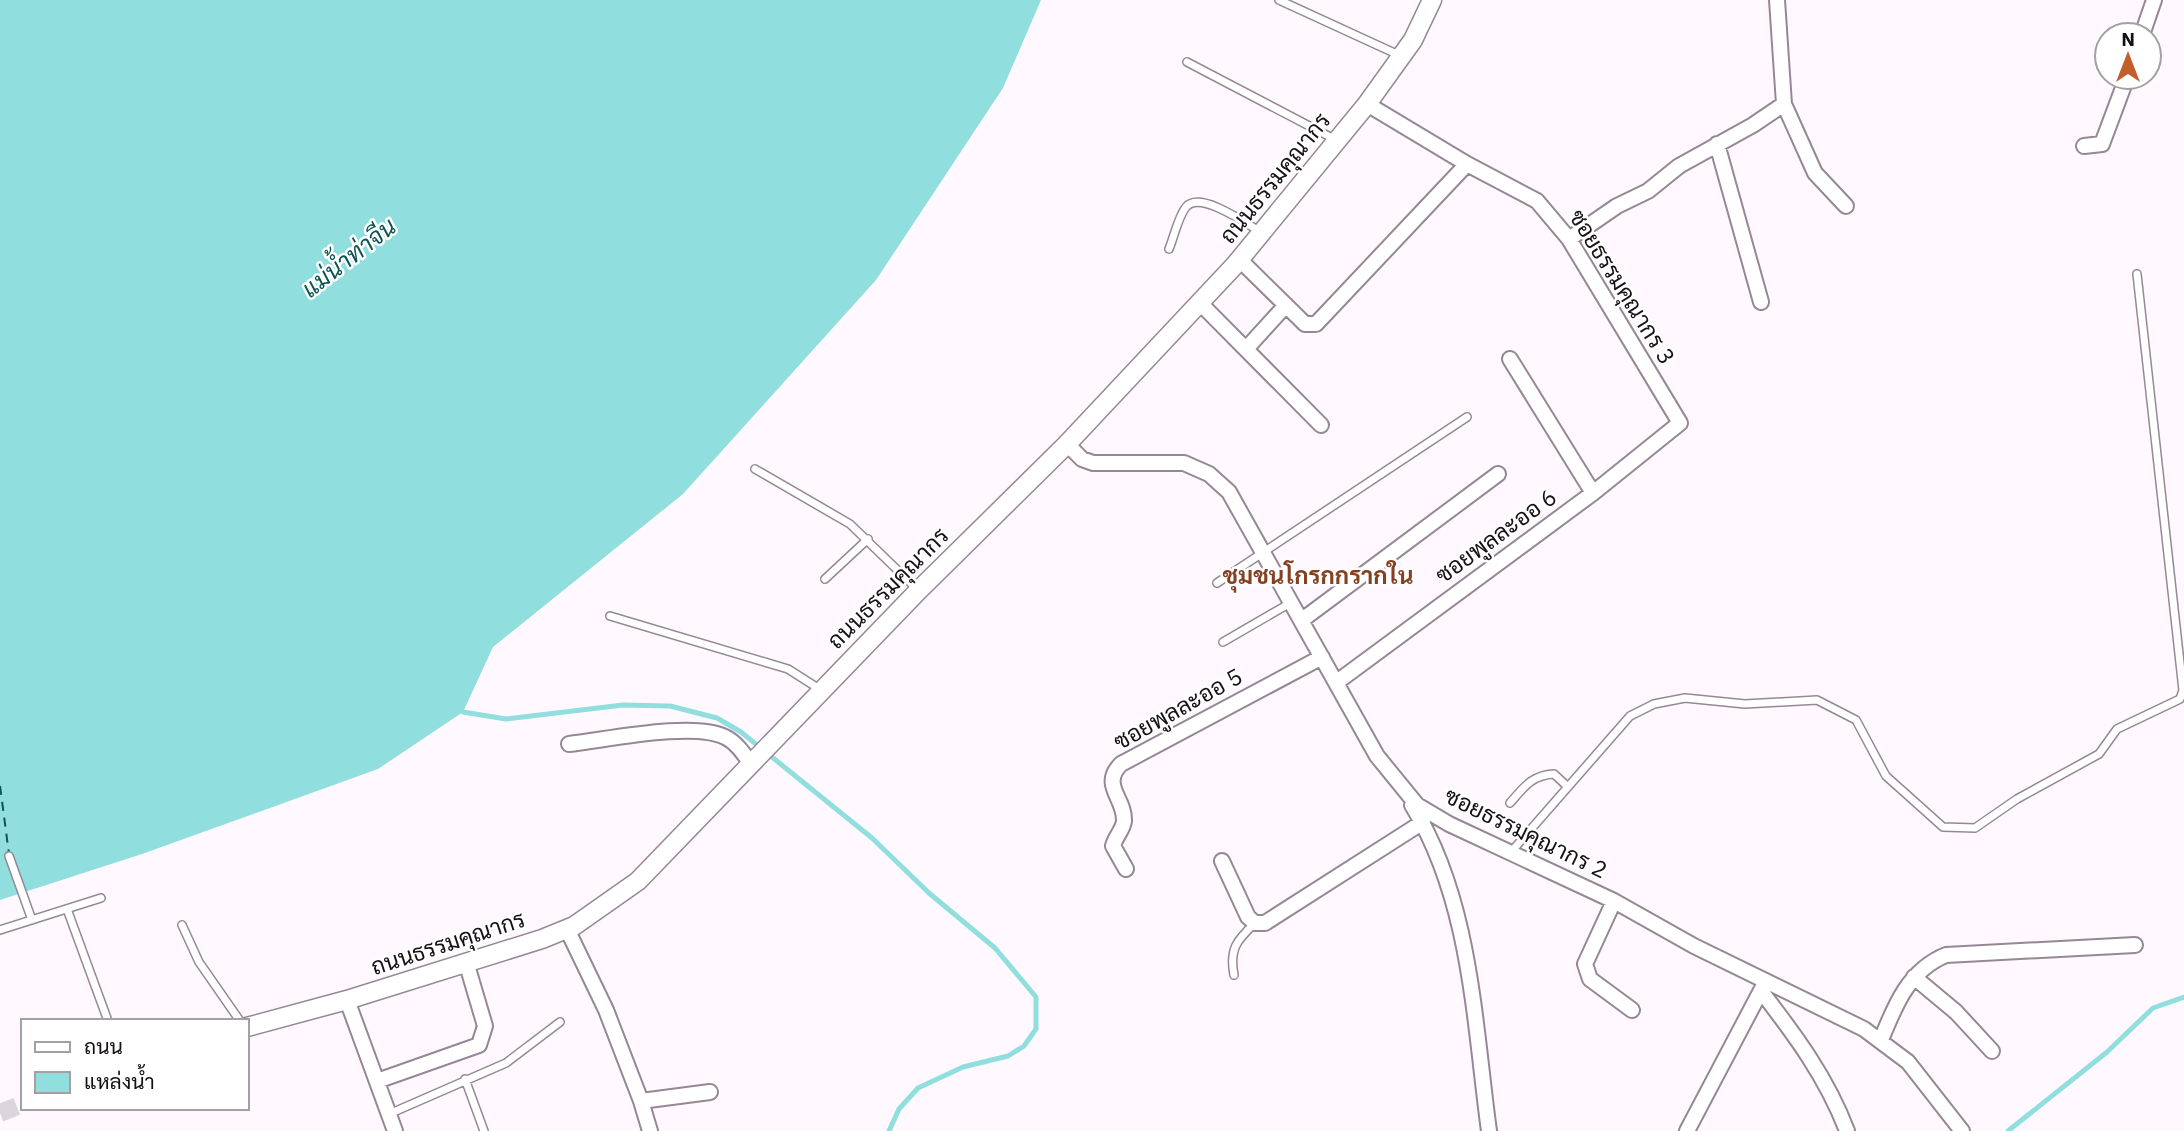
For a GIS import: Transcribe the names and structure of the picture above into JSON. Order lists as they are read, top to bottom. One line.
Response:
{"streets":{"street":["ถนนธรรมคุณากร","ซอยธรรมคุณากร 3","ซอยพูลละออ 6","ซอยพูลละออ 5","ซอยธรรมคุณากร 2"]},"crossings":[["ถนนธรรมคุณากร","ซอยธรรมคุณากร 3"],["ถนนธรรมคุณากร","ซอยธรรมคุณากร 2"],["ซอยธรรมคุณากร 3","ซอยพูลละออ 6"],["ซอยพูลละออ 6","ซอยธรรมคุณากร 2"],["ซอยพูลละออ 5","ซอยธรรมคุณากร 2"]],"districts":["ชุมชนโกรกกรากใน"],"water":["แม่น้ำท่าจีน"],"legend":["ถนน","แหล่งน้ำ"],"north":"top"}
